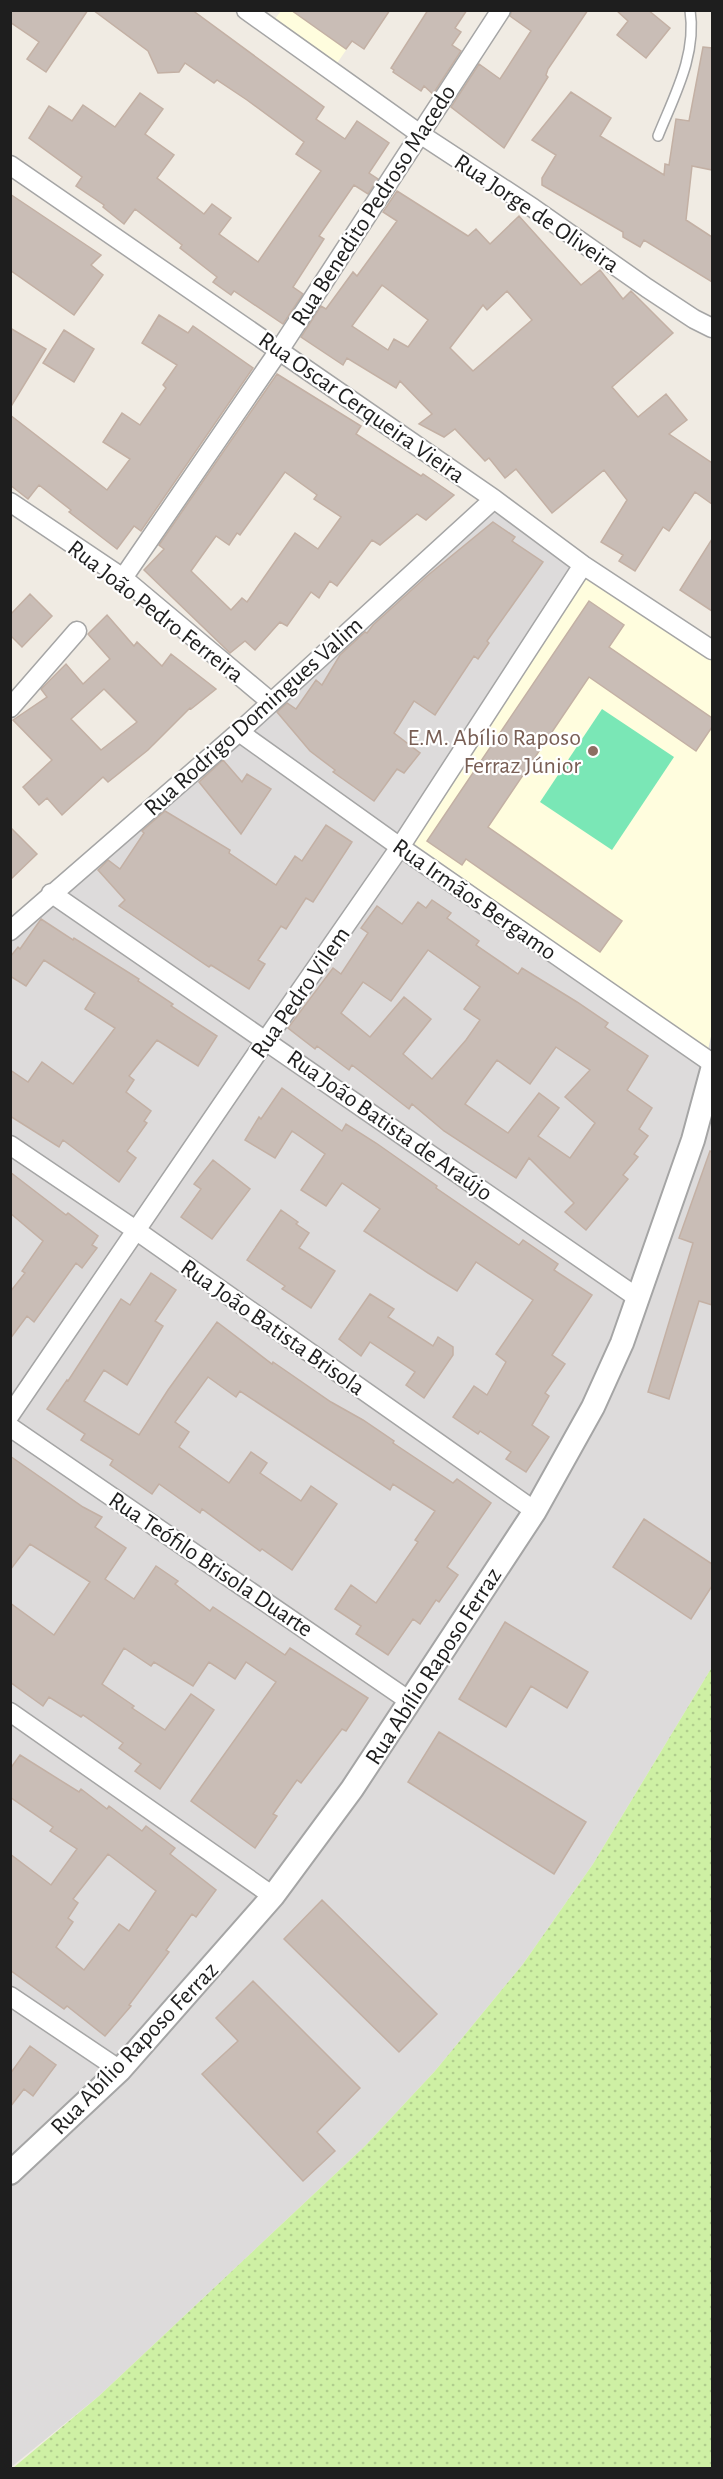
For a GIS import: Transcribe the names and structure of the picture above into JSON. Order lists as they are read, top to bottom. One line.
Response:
{"streets":{"street":["Rua Benedito Pedroso Macedo","Rua Jorge de Oliveira","Rua Oscar Cerqueira Vieira","Rua João Pedro Ferreira","Rua Rodrigo Domingues Valim","Rua Irmãos Bergamo","Rua Pedro Vilem","Rua João Batista de Araújo","Rua João Batista Brisola","Rua Teófilo Brisola Duarte","Rua Abílio Raposo Ferraz"]},"crossings":[["Rua Benedito Pedroso Macedo","Rua Jorge de Oliveira"],["Rua Benedito Pedroso Macedo","Rua Oscar Cerqueira Vieira"],["Rua Benedito Pedroso Macedo","Rua João Pedro Ferreira"],["Rua Oscar Cerqueira Vieira","Rua Rodrigo Domingues Valim"],["Rua Oscar Cerqueira Vieira","Rua Pedro Vilem"],["Rua João Pedro Ferreira","Rua Rodrigo Domingues Valim"],["Rua Rodrigo Domingues Valim","Rua Irmãos Bergamo"],["Rua Rodrigo Domingues Valim","Rua João Batista de Araújo"],["Rua Irmãos Bergamo","Rua Pedro Vilem"],["Rua Pedro Vilem","Rua João Batista de Araújo"],["Rua Pedro Vilem","Rua João Batista Brisola"],["Rua João Batista de Araújo","Rua Abílio Raposo Ferraz"],["Rua João Batista Brisola","Rua Abílio Raposo Ferraz"],["Rua Teófilo Brisola Duarte","Rua Abílio Raposo Ferraz"]],"places":["E.M. Abílio Raposo Ferraz Júnior"]}
